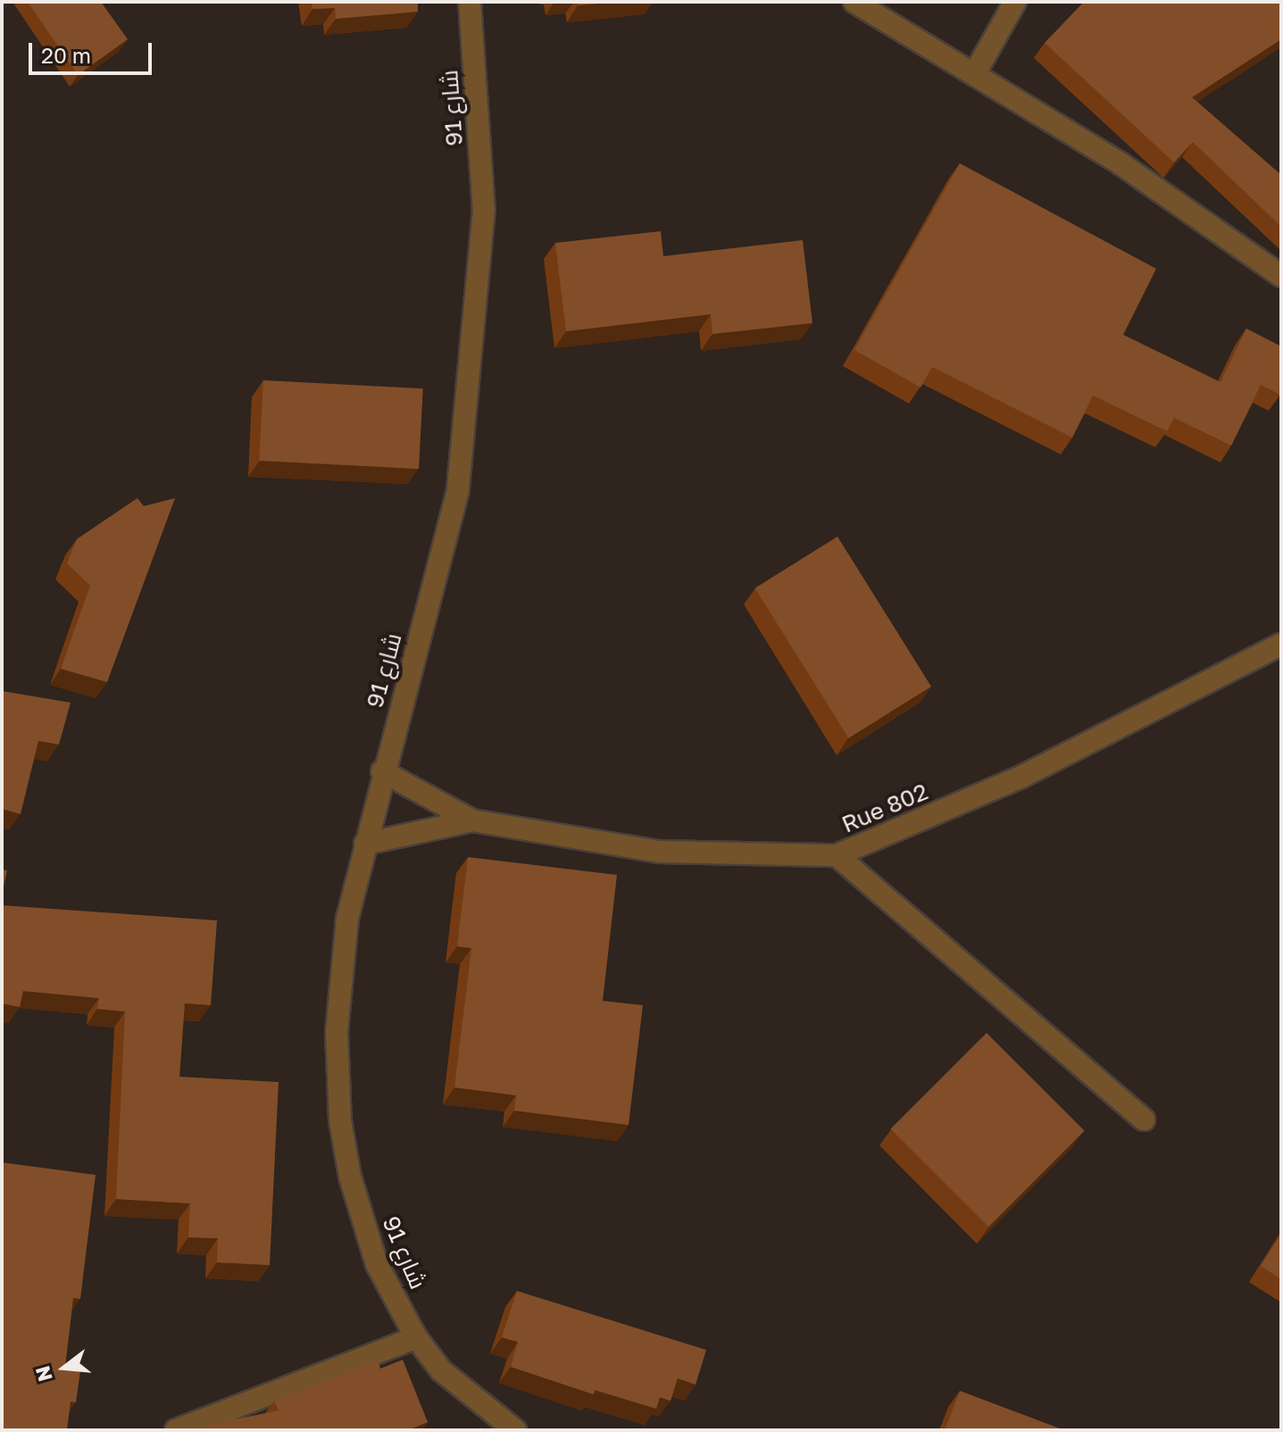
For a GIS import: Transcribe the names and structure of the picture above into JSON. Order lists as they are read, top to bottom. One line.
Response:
{"streets":{"street":["شارع 91","Rue 802"]},"crossings":[["شارع 91","Rue 802"]],"scale_bar":"20 m","north":"left"}
